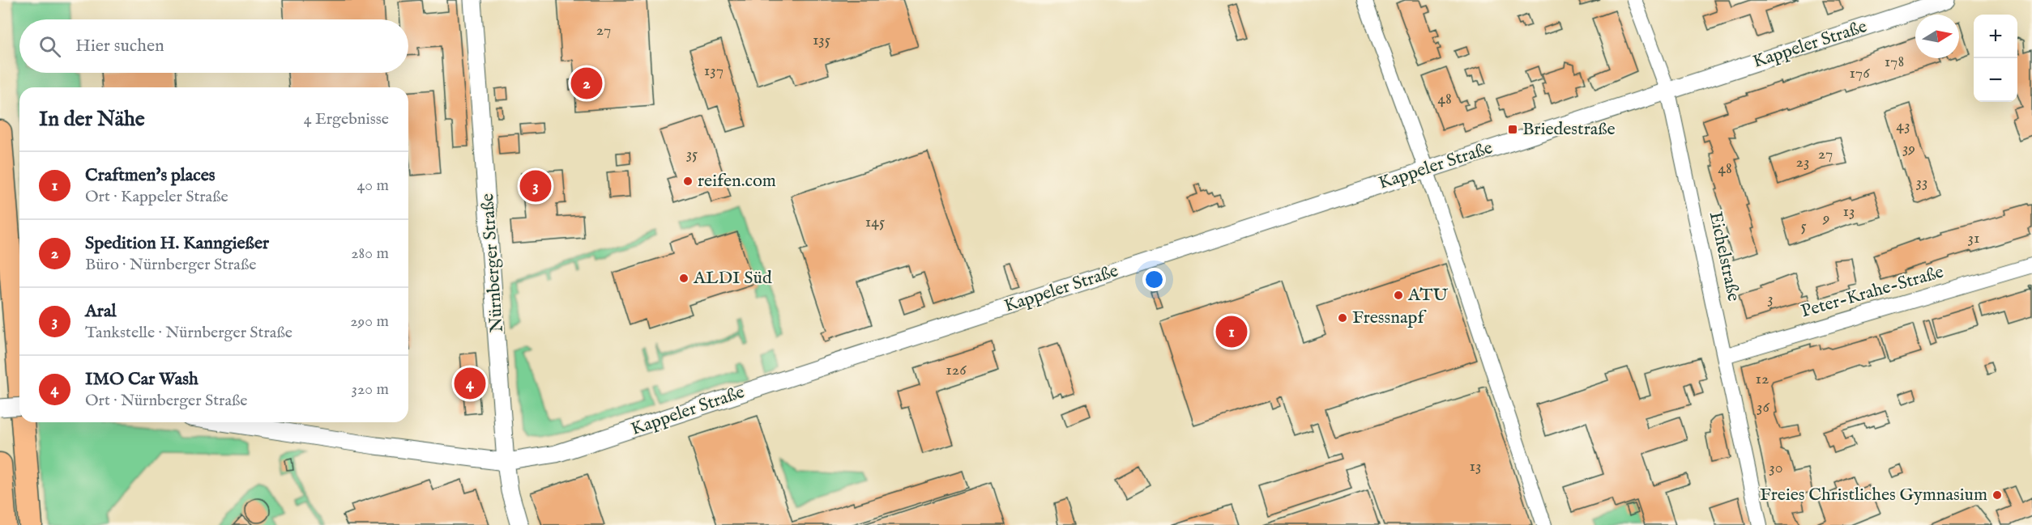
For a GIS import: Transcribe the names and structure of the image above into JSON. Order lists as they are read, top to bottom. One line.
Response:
{"streets":{"street":["Kappeler Straße","Eichelstraße","Nürnberger Straße","Peter-Krahe-Straße"]},"crossings":[["Kappeler Straße","Eichelstraße"],["Kappeler Straße","Nürnberger Straße"],["Eichelstraße","Peter-Krahe-Straße"]],"places":{"transit":["Briedestraße"],"other":["reifen.com","ALDI Süd","ATU","Fressnapf","Freies Christliches Gymnasium"]},"house_numbers":["27","135","178","137","176","48","43","39","35","27","23","48","33","13","9","145","5","31","3","126","12","36","13","30"],"north":"right","page":{"map_buttons":["+","−"],"search":"Hier suchen","pins":["2","3","1","4"],"heading":["In der Nähe","4 Ergebnisse"],"list":[{"mark":"1","name":"Craftmen's places","note":"Ort · Kappeler Straße","value":"40 m"},{"mark":"2","name":"Spedition H. Kanngießer","note":"Büro · Nürnberger Straße","value":"280 m"},{"mark":"3","name":"Aral","note":"Tankstelle · Nürnberger Straße","value":"290 m"},{"mark":"4","name":"IMO Car Wash","note":"Ort · Nürnberger Straße","value":"320 m"}]}}
